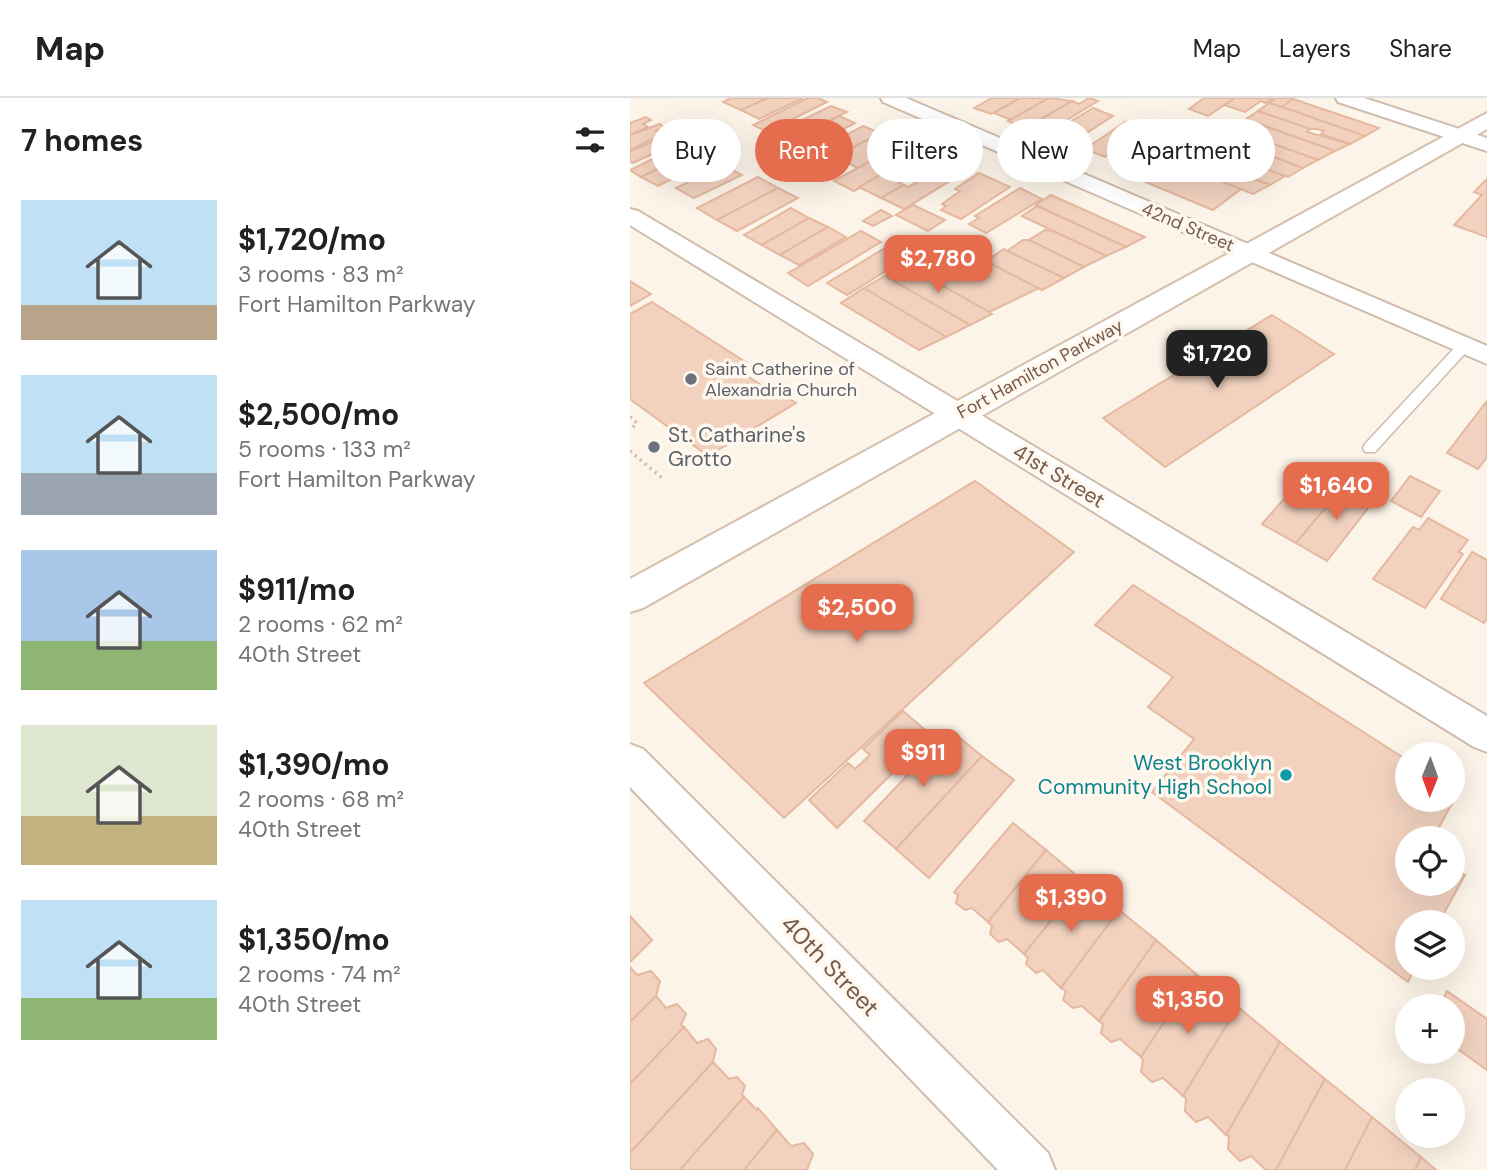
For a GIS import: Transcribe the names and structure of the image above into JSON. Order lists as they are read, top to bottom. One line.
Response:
{"streets":{"main road":["Fort Hamilton Parkway"],"street":["42nd Street","41st Street","40th Street"]},"crossings":[["42nd Street","Fort Hamilton Parkway"],["Fort Hamilton Parkway","41st Street"]],"places":["Saint Catherine of Alexandria Church","St. Catharine's Grotto","West Brooklyn Community High School"],"north":"bottom","page":{"header":"Map","nav":["Map","Layers","Share"],"heading":"7 homes","chip":["Buy","Rent","Filters","New","Apartment"],"list":[{"name":"$1,720/mo","note":"3 rooms · 83 m² · Fort Hamilton Parkway"},{"name":"$2,500/mo","note":"5 rooms · 133 m² · Fort Hamilton Parkway"},{"name":"$911/mo","note":"2 rooms · 62 m² · 40th Street"},{"name":"$1,390/mo","note":"2 rooms · 68 m² · 40th Street"},{"name":"$1,350/mo","note":"2 rooms · 74 m² · 40th Street"}],"price":["$2,780","$1,720","$1,640","$2,500","$911","$1,390","$1,350"],"map_buttons":["+","−"]}}
